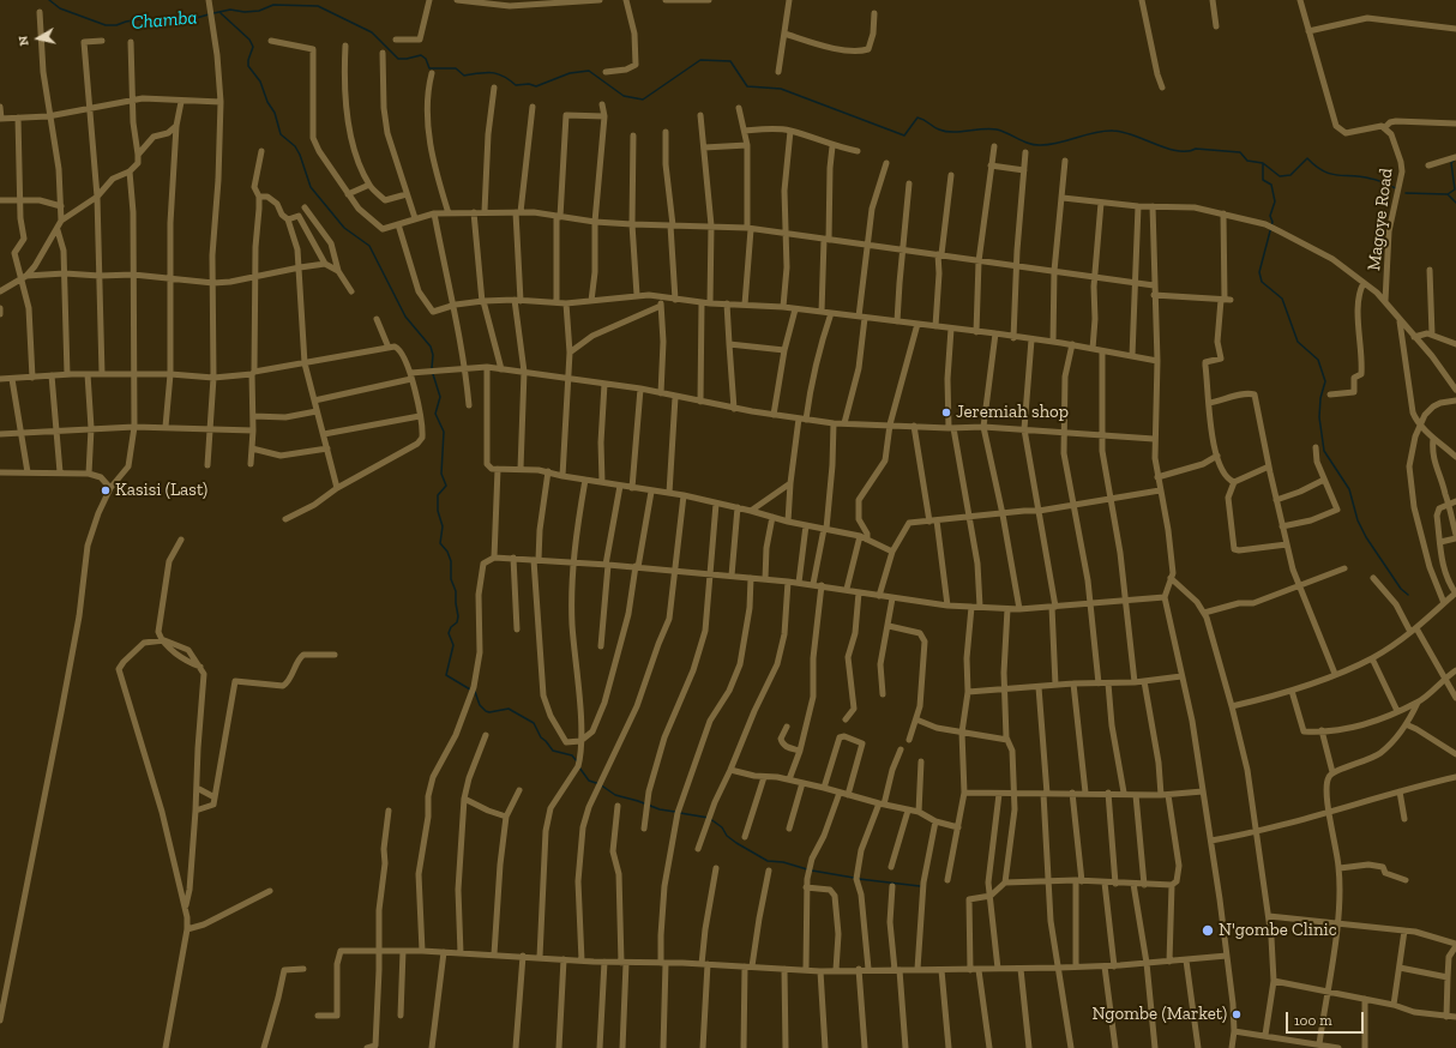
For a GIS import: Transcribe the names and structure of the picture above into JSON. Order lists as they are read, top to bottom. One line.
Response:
{"streets":{"street":["Magoye Road"]},"water":["Chamba"],"places":["Jeremiah shop","Kasisi (Last)","N'gombe Clinic","Ngombe (Market)"],"scale_bar":"100 m","north":"left"}
